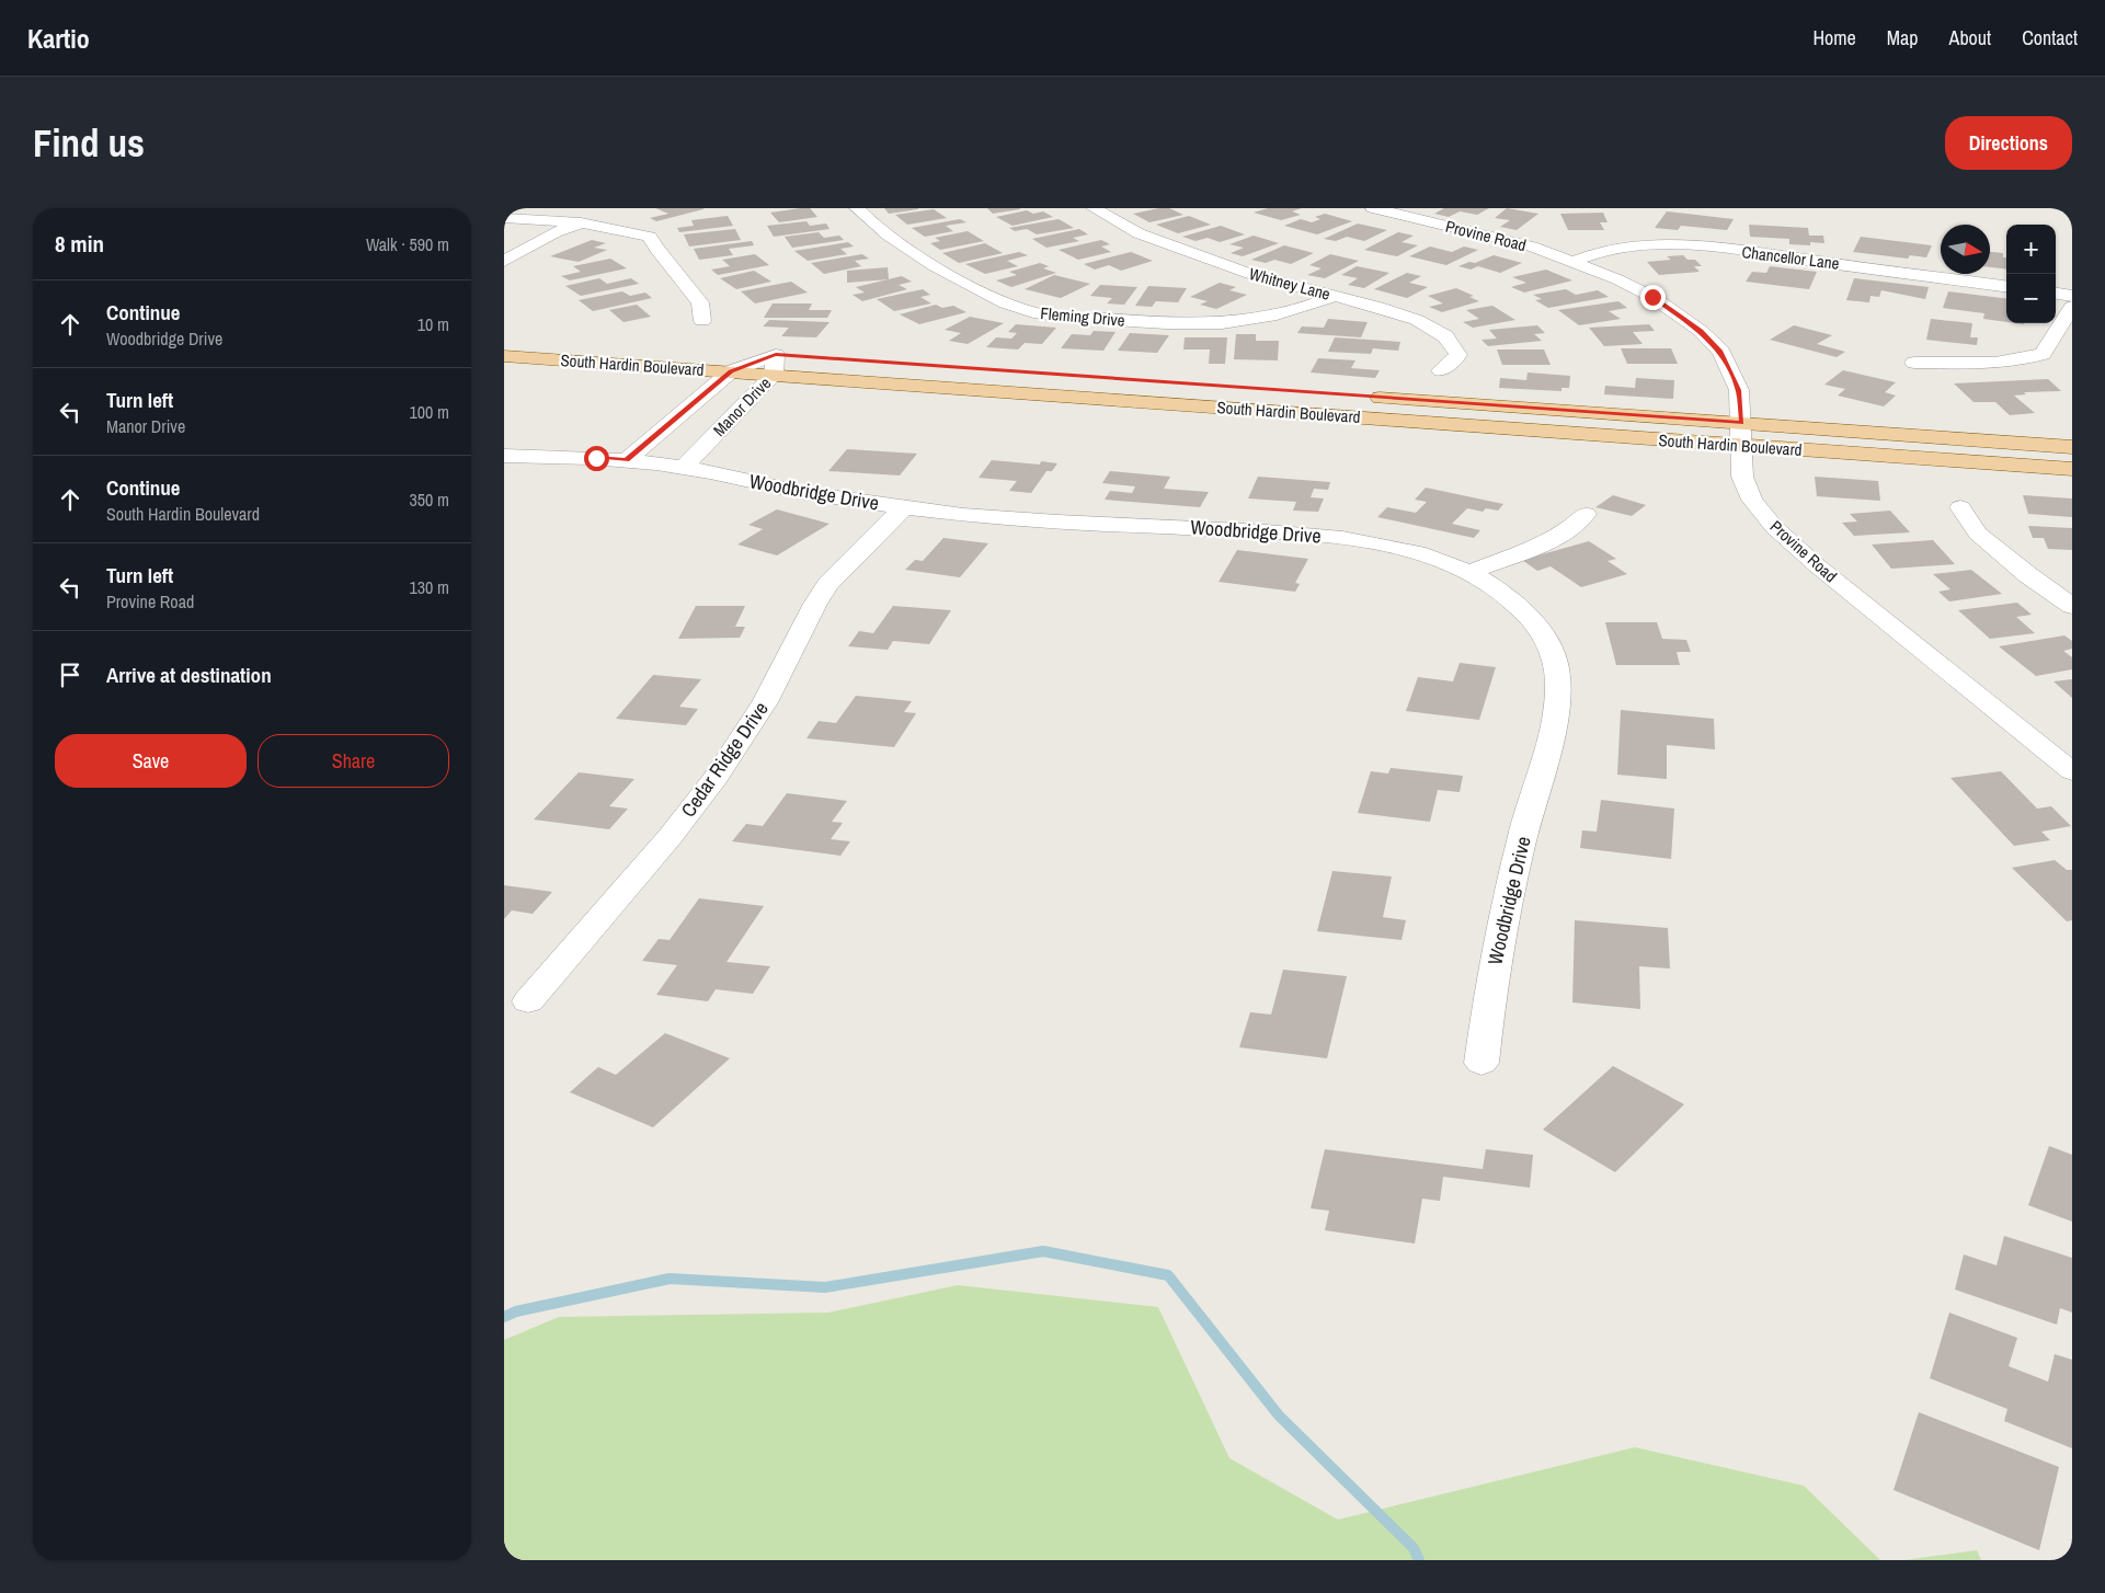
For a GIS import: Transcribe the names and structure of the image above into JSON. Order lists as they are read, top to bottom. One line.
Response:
{"streets":{"main road":["South Hardin Boulevard"],"street":["Provine Road","Chancellor Lane","Whitney Lane","Fleming Drive","Manor Drive","Woodbridge Drive","Cedar Ridge Drive"]},"crossings":[["Provine Road","Chancellor Lane"],["Provine Road","South Hardin Boulevard"],["Whitney Lane","Fleming Drive"],["South Hardin Boulevard","Manor Drive"],["Manor Drive","Woodbridge Drive"],["Woodbridge Drive","Cedar Ridge Drive"]],"north":"right","page":{"header":"Kartio","nav":["Home","Map","About","Contact"],"buttons":["Directions",["Save","Share"]],"title":"Find us","heading":["8 min","Walk · 590 m"],"map_buttons":["+","−"],"list":[["Continue","Woodbridge Drive","10 m"],["Turn left","Manor Drive","100 m"],["Continue","South Hardin Boulevard","350 m"],["Turn left","Provine Road","130 m"],"Arrive at destination"]}}
